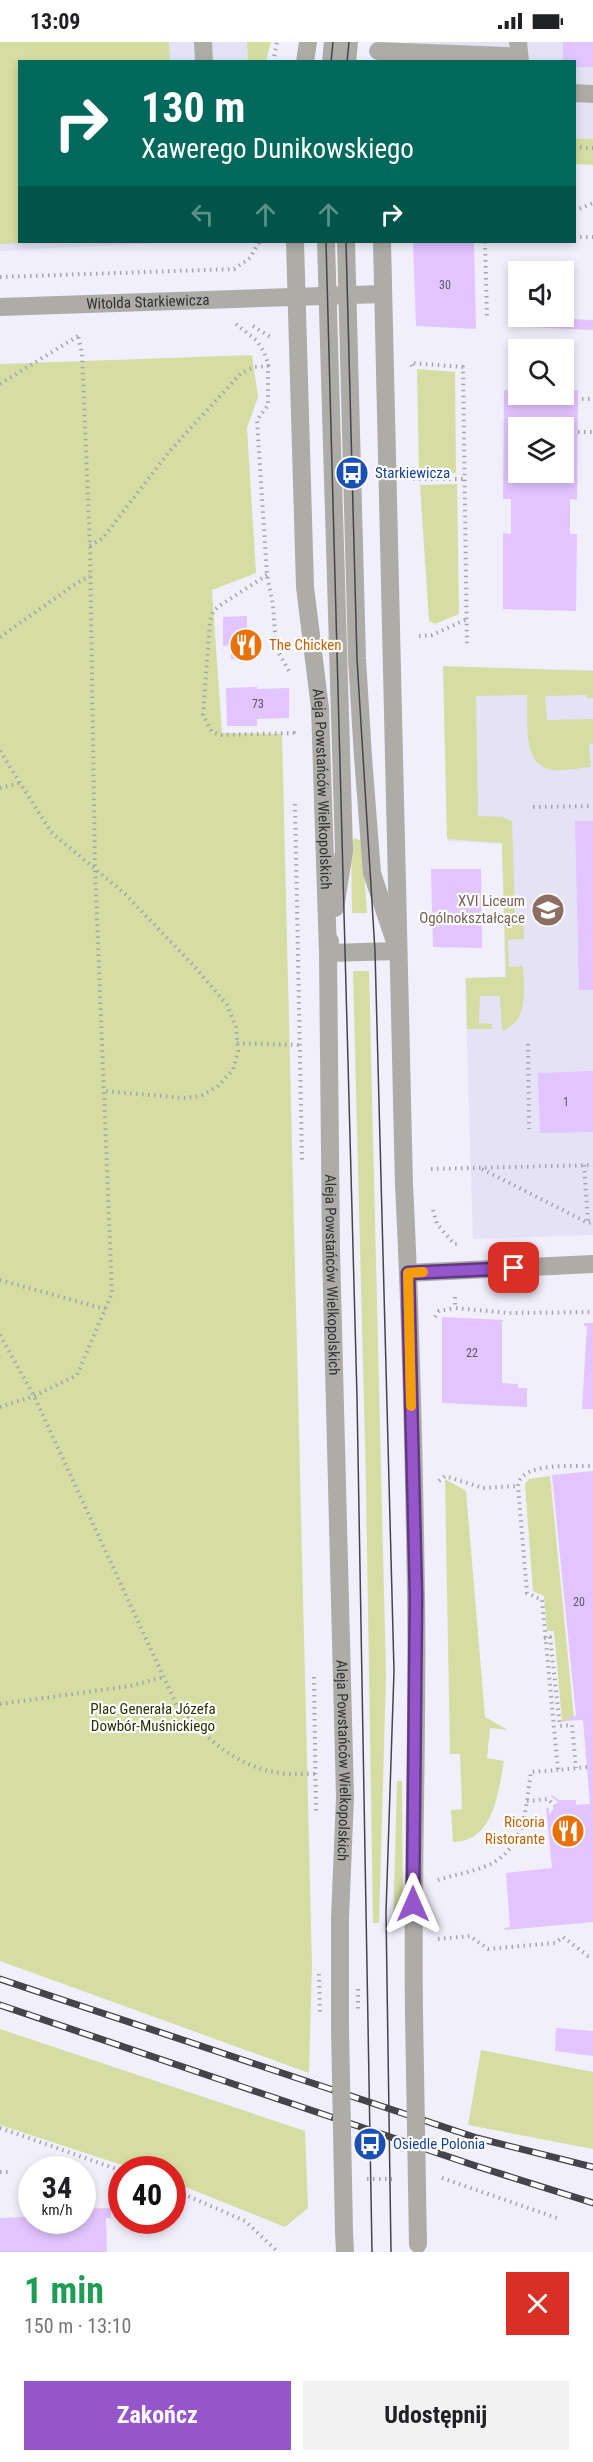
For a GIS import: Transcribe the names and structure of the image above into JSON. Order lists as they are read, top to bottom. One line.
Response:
{"streets":{"street":["Witolda Starkiewicza","Aleja Powstańców Wielkopolskich"]},"crossings":[["Witolda Starkiewicza","Aleja Powstańców Wielkopolskich"]],"parks":["Plac Generała Józefa Dowbór-Muśnickiego"],"places":{"bus stop":["Starkiewicza","Osiedle Polonia"],"restaurant":["The Chicken","Ricoria Ristorante"],"school or university":["XVI Liceum Ogólnokształcące"]},"house_numbers":["30","73","1","22","20"],"page":{"status":"13:09","turn":["130 m","Xawerego Dunikowskiego"],"speed":"34 km/h","limit":"40","heading":["1 min","150 m · 13:10"],"buttons":["Zakończ","Udostępnij"]}}
